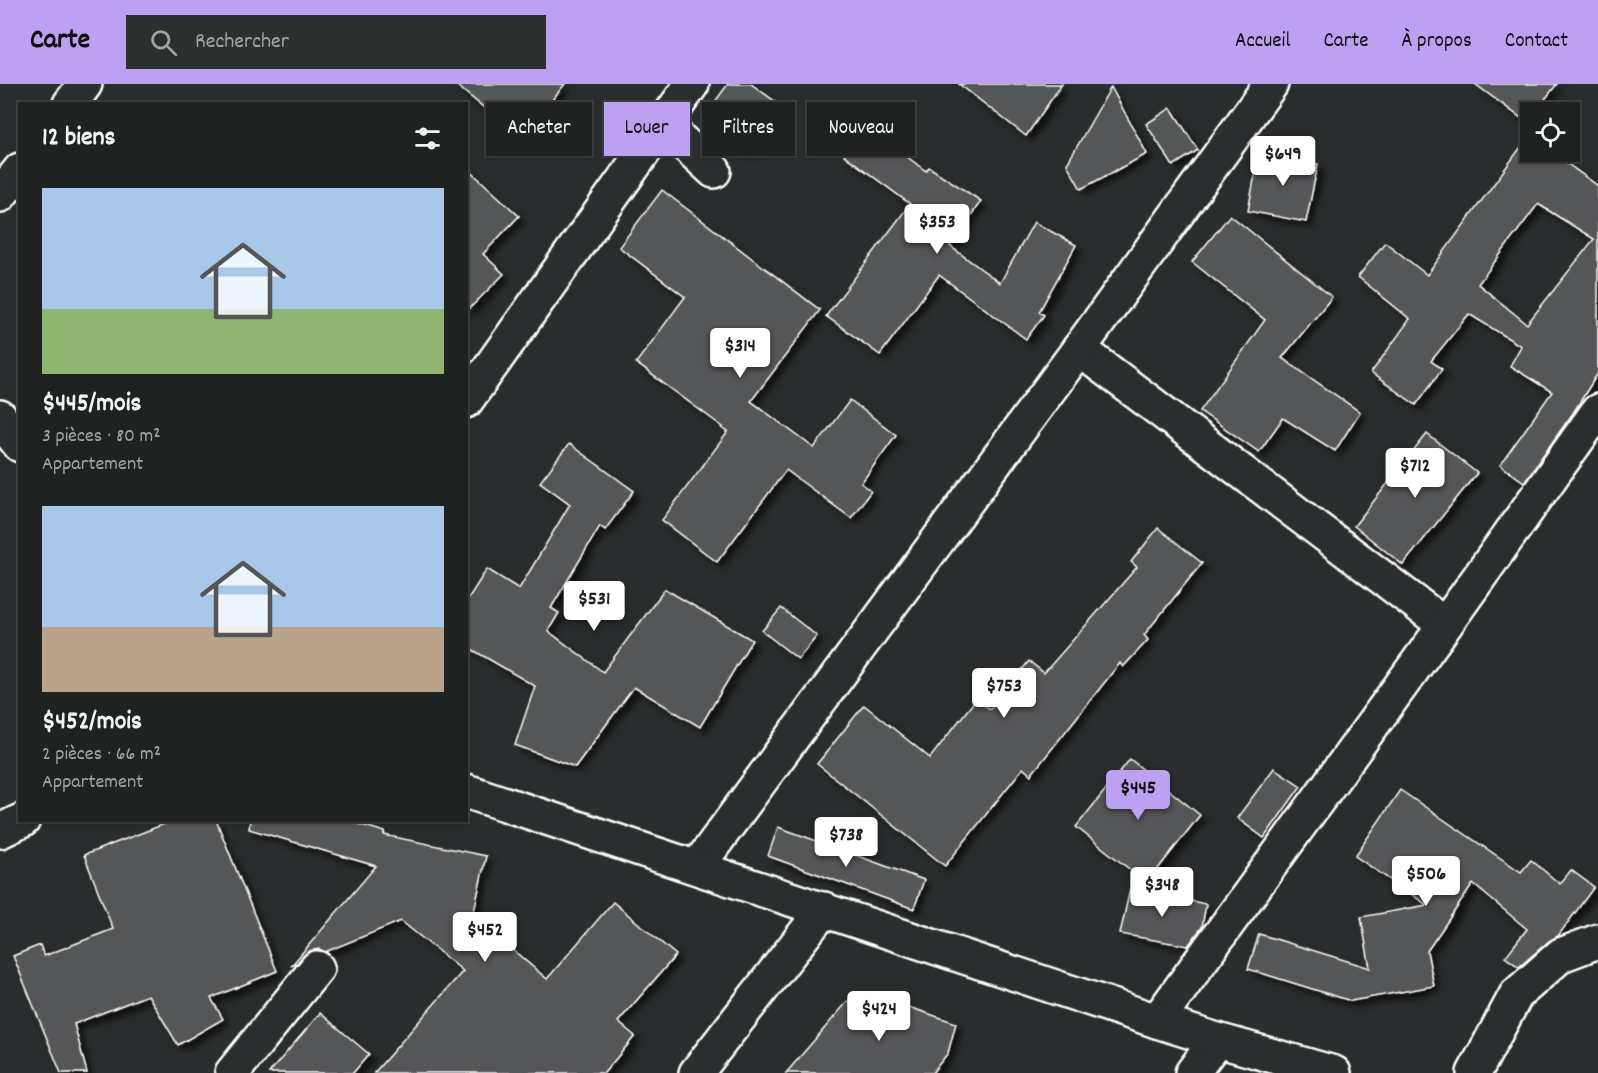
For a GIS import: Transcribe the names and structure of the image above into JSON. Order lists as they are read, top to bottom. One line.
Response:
{"page":{"header":"Carte","search":"Rechercher","nav":["Accueil","Carte","À propos","Contact"],"chip":["Acheter","Louer","Filtres","Nouveau"],"heading":"12 biens","price":["$649","$353","$314","$712","$531","$753","$445","$738","$506","$348","$452","$424"],"list":[{"name":"$445/mois","note":"3 pièces · 80 m² · Appartement"},{"name":"$452/mois","note":"2 pièces · 66 m² · Appartement"}]}}
